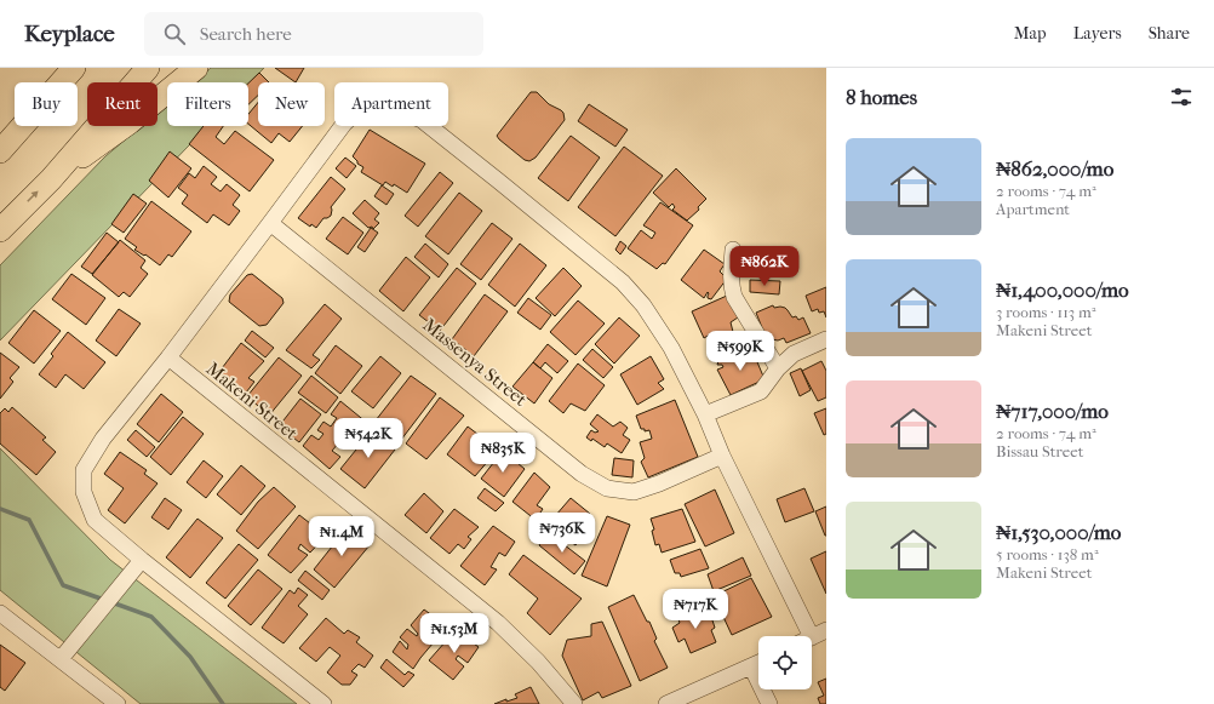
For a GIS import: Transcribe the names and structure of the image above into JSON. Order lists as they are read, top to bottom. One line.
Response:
{"streets":{"street":["Massenya Street","Makeni Street"]},"page":{"header":"Keyplace","search":"Search here","nav":["Map","Layers","Share"],"heading":"8 homes","chip":["Buy","Rent","Filters","New","Apartment"],"list":[{"name":"₦862,000/mo","note":"2 rooms · 74 m² · Apartment"},{"name":"₦1,400,000/mo","note":"3 rooms · 113 m² · Makeni Street"},{"name":"₦717,000/mo","note":"2 rooms · 74 m² · Bissau Street"},{"name":"₦1,530,000/mo","note":"5 rooms · 138 m² · Makeni Street"}],"price":["₦862K","₦599K","₦542K","₦835K","₦736K","₦1.4M","₦717K","₦1.53M"]}}
